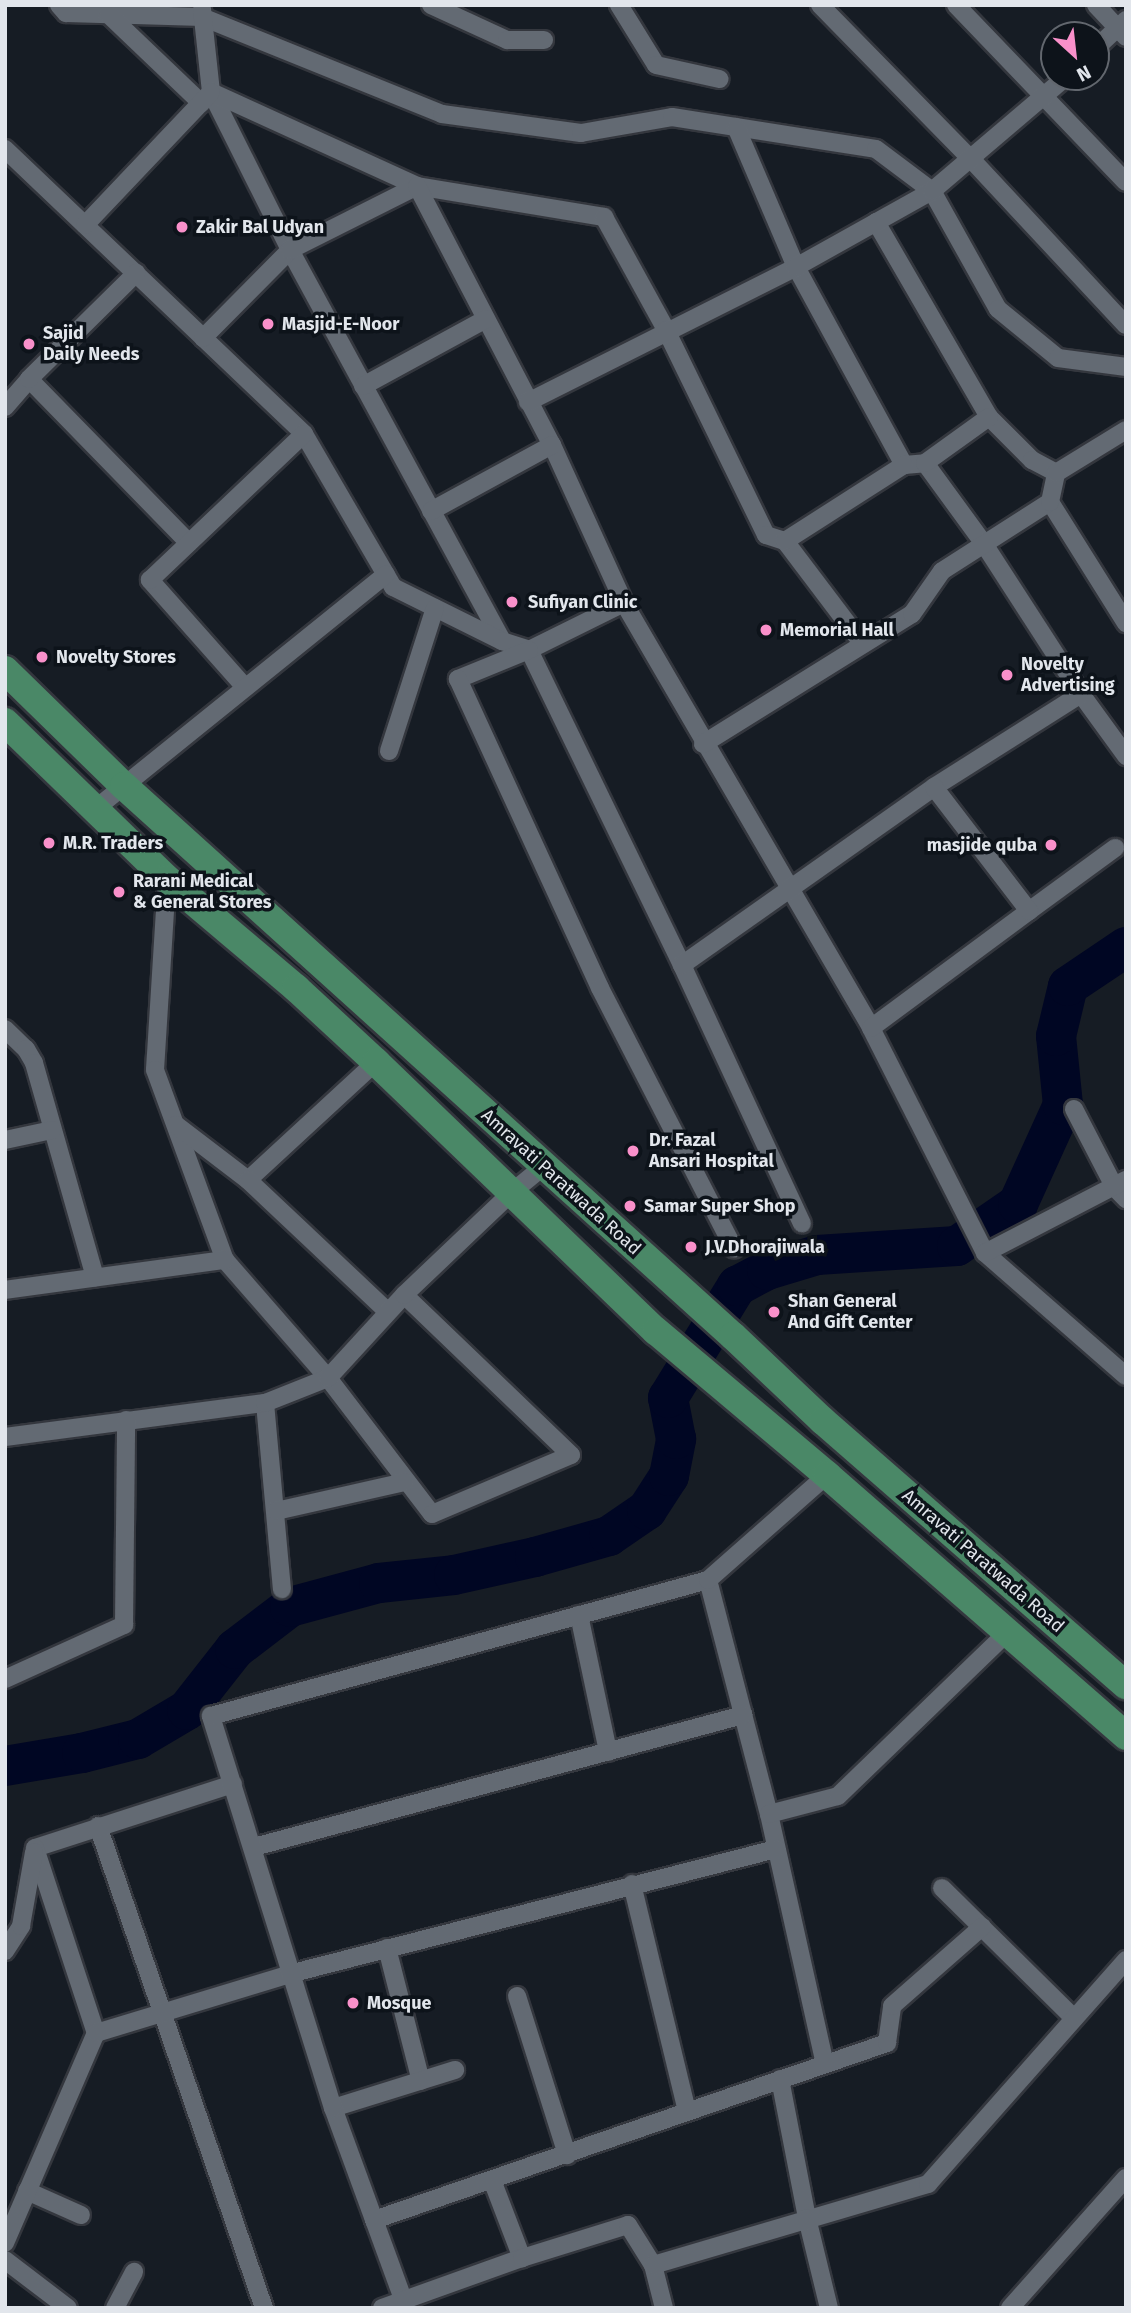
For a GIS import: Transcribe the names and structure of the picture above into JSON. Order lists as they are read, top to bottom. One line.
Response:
{"streets":{"main road":["Amravati Paratwada Road"]},"places":["Zakir Bal Udyan","Masjid-E-Noor","Sajid Daily Needs","Sufiyan Clinic","Memorial Hall","Novelty Stores","Novelty Advertising","M.R. Traders","masjide quba","Rarani Medical & General Stores","Dr. Fazal Ansari Hospital","Samar Super Shop","J.V.Dhorajiwala","Shan General And Gift Center","Mosque"],"north":"bottom right"}
